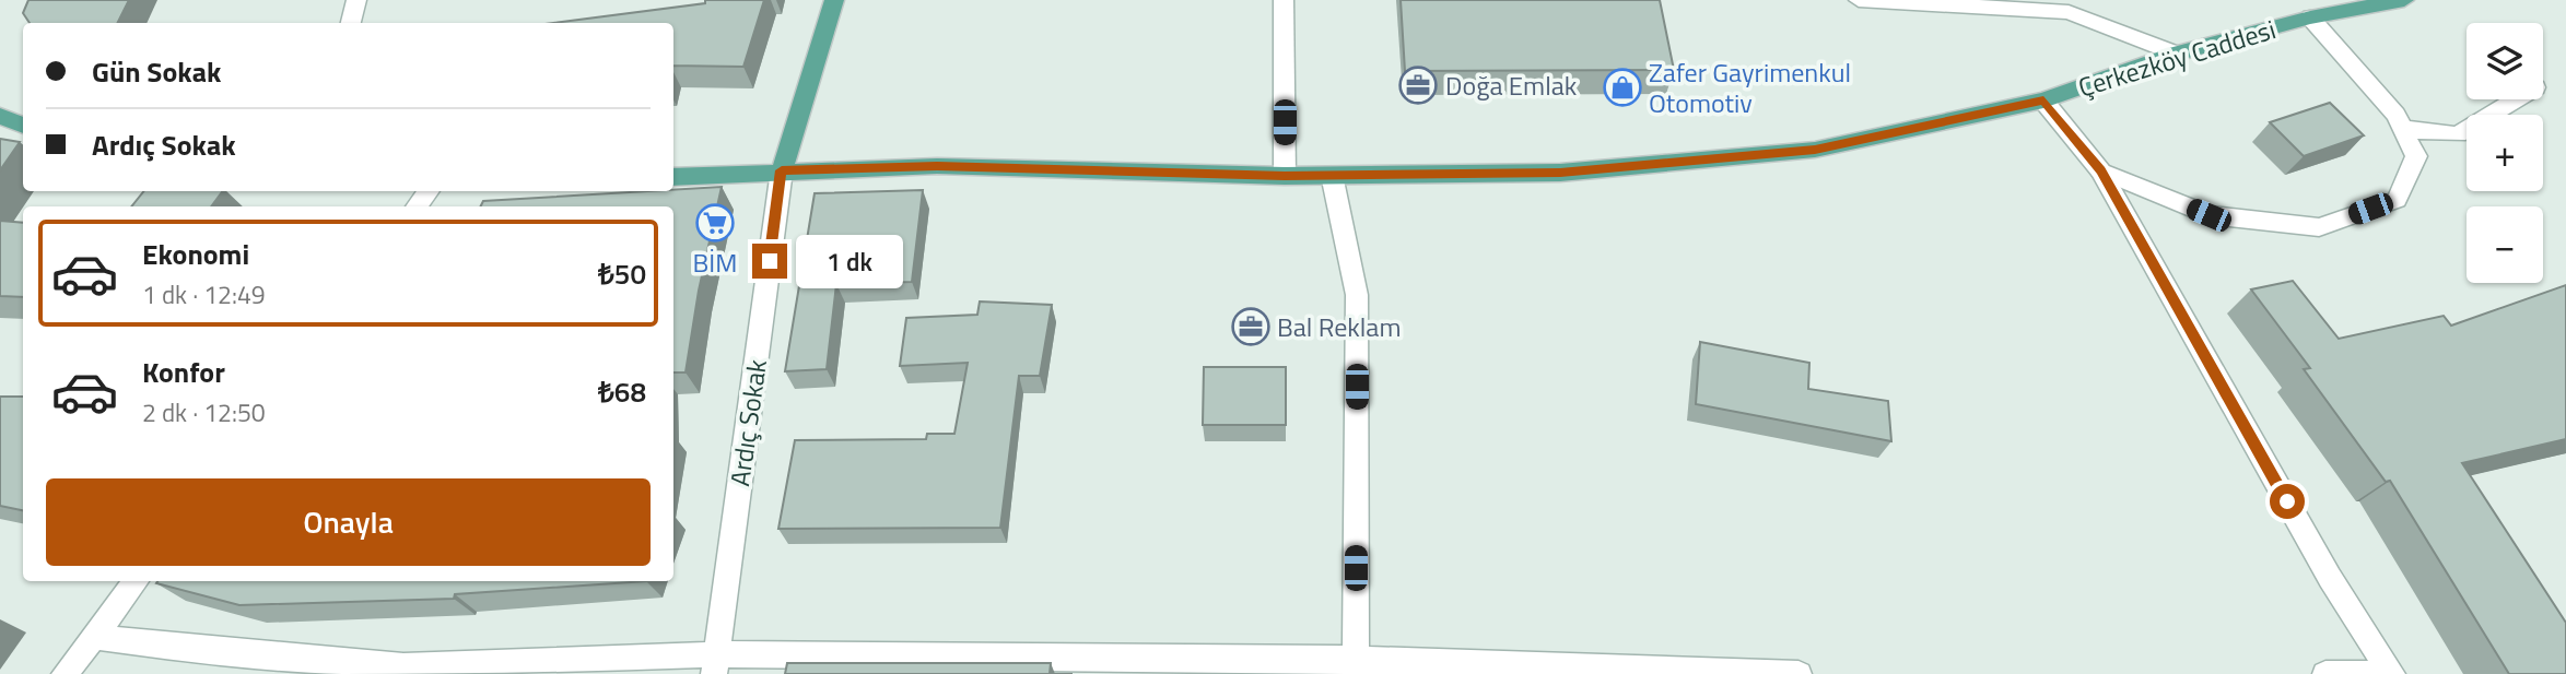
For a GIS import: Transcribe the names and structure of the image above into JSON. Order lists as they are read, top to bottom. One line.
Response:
{"streets":{"main road":["Çerkezköy Caddesi"],"street":["Ardıç Sokak"]},"crossings":[["Çerkezköy Caddesi","Ardıç Sokak"]],"places":{"office":["Doğa Emlak","Bal Reklam"],"shop":["Zafer Gayrimenkul Otomotiv"],"supermarket":["BİM"]},"page":{"map_buttons":["+","−"],"banner":["Gün Sokak","Ardıç Sokak"],"list":[{"name":"Ekonomi","note":"1 dk · 12:49","value":"₺50"},{"name":"Konfor","note":"2 dk · 12:50","value":"₺68"}],"bubble":"1 dk","buttons":"Onayla"}}
